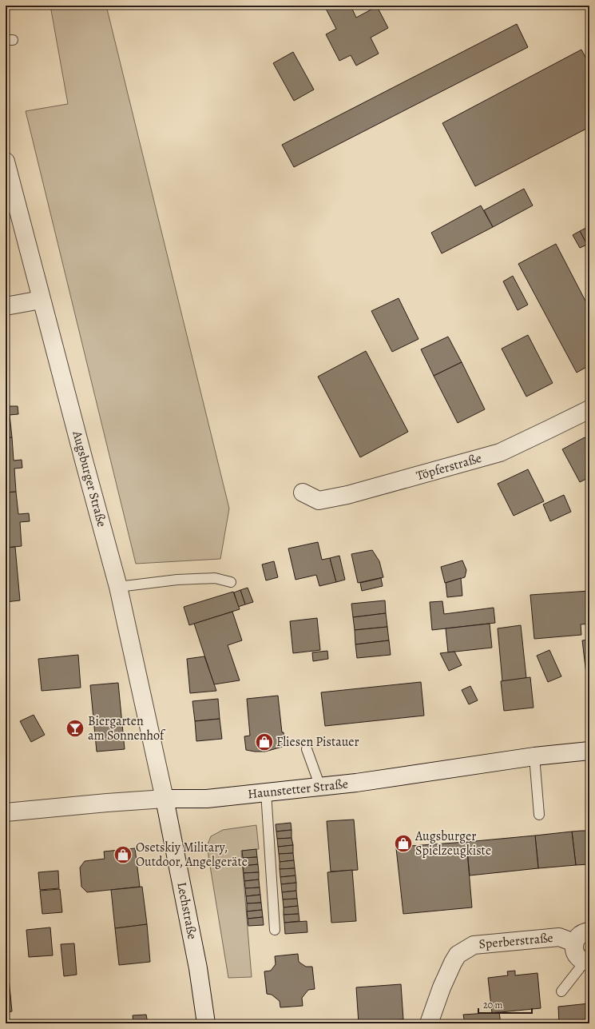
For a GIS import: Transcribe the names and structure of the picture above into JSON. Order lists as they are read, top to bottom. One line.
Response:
{"streets":{"street":["Töpferstraße","Augsburger Straße","Haunstetter Straße","Lechstraße","Sperberstraße"]},"crossings":[["Augsburger Straße","Haunstetter Straße"],["Augsburger Straße","Lechstraße"],["Haunstetter Straße","Lechstraße"]],"places":{"bar":["Biergarten am Sonnenhof"],"shop":["Fliesen Pistauer","Augsburger Spielzeugkiste","Osetskiy Military, Outdoor, Angelgeräte"]},"scale_bar":"20 m"}
